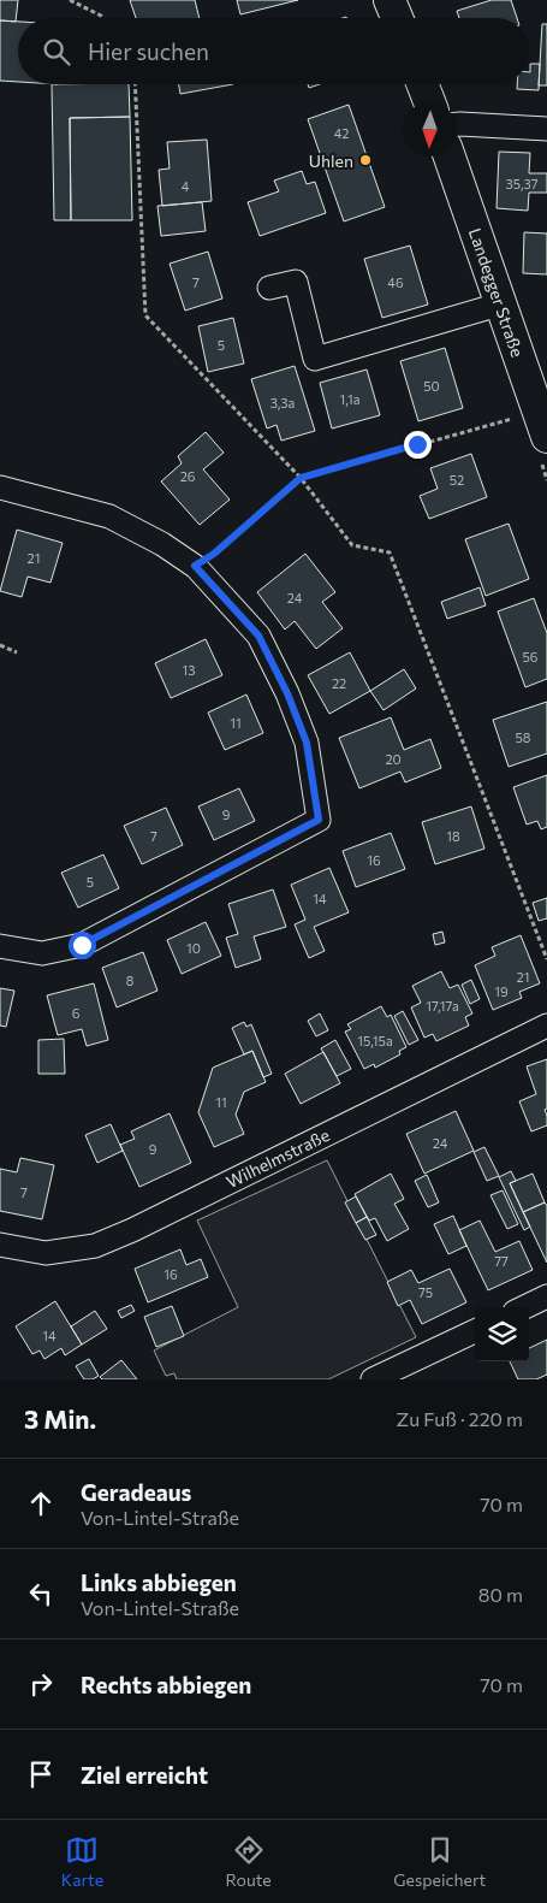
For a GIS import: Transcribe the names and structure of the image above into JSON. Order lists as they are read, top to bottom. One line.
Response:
{"streets":{"main road":["Landegger Straße"],"street":["Wilhelmstraße"]},"places":["Uhlen"],"house_numbers":["42","35,37","4","7","46","5","50","1,1a","3,3a","26","52","21","24","56","13","22","11","58","20","9","7","18","16","5","14","10","21","8","19","17,17a","6","15,15a","11","24","9","7","77","16","75","14"],"north":"bottom","page":{"search":"Hier suchen","heading":["3 Min.","Zu Fuß · 220 m"],"list":[["Geradeaus","Von-Lintel-Straße","70 m"],["Links abbiegen","Von-Lintel-Straße","80 m"],["Rechts abbiegen","70 m"],"Ziel erreicht"],"nav":["Karte","Route","Gespeichert"]}}
